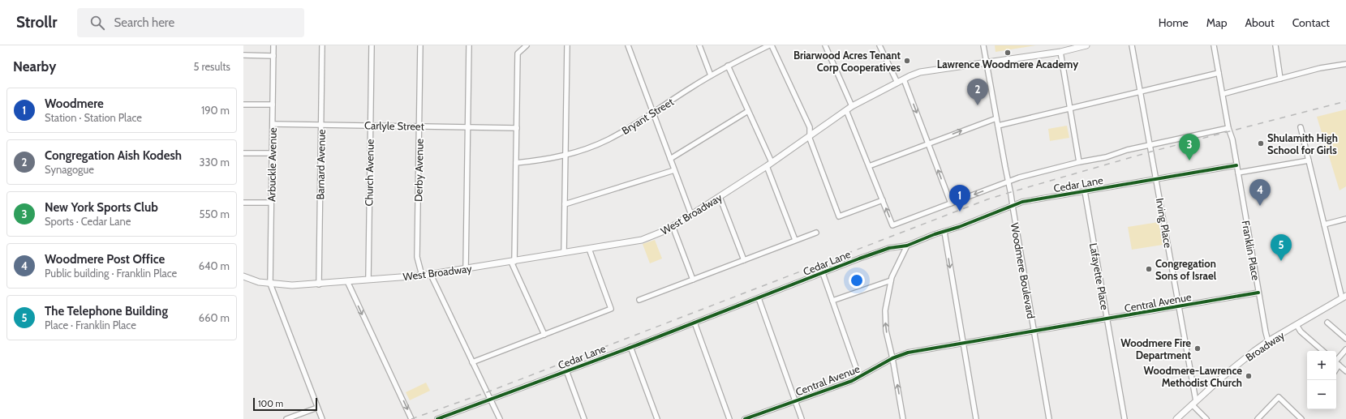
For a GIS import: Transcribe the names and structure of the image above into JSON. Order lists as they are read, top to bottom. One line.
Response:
{"streets":{"main road":["West Broadway","Broadway"],"street":["Bryant Street","Carlyle Street","Arbuckle Avenue","Barnard Avenue","Derby Avenue","Church Avenue","Cedar Lane","Irving Place","Franklin Place","Woodmere Boulevard","Lafayette Place","Central Avenue"]},"crossings":[["Carlyle Street","Arbuckle Avenue"],["Carlyle Street","Barnard Avenue"],["Carlyle Street","Derby Avenue"],["Carlyle Street","Church Avenue"],["Arbuckle Avenue","West Broadway"],["Barnard Avenue","West Broadway"],["Derby Avenue","West Broadway"],["Church Avenue","West Broadway"],["Cedar Lane","Irving Place"],["Cedar Lane","Franklin Place"],["Cedar Lane","Woodmere Boulevard"],["Cedar Lane","Lafayette Place"],["West Broadway","Woodmere Boulevard"],["Irving Place","Central Avenue"],["Irving Place","Broadway"],["Franklin Place","Central Avenue"],["Franklin Place","Broadway"],["Woodmere Boulevard","Central Avenue"],["Lafayette Place","Central Avenue"]],"places":["Lawrence Woodmere Academy","Briarwood Acres Tenant Corp Cooperatives","Shulamith High School for Girls","Congregation Sons of Israel","Woodmere Fire Department","Woodmere-Lawrence Methodist Church"],"scale_bar":"100 m","page":{"header":"Strollr","search":"Search here","nav":["Home","Map","About","Contact"],"heading":["Nearby","5 results"],"pins":["2","3","4","1","5"],"list":[{"mark":"1","name":"Woodmere","note":"Station · Station Place","value":"190 m"},{"mark":"2","name":"Congregation Aish Kodesh","note":"Synagogue","value":"330 m"},{"mark":"3","name":"New York Sports Club","note":"Sports · Cedar Lane","value":"550 m"},{"mark":"4","name":"Woodmere Post Office","note":"Public building · Franklin Place","value":"640 m"},{"mark":"5","name":"The Telephone Building","note":"Place · Franklin Place","value":"660 m"}],"map_buttons":["+","−"],"scale":"100 m"}}
